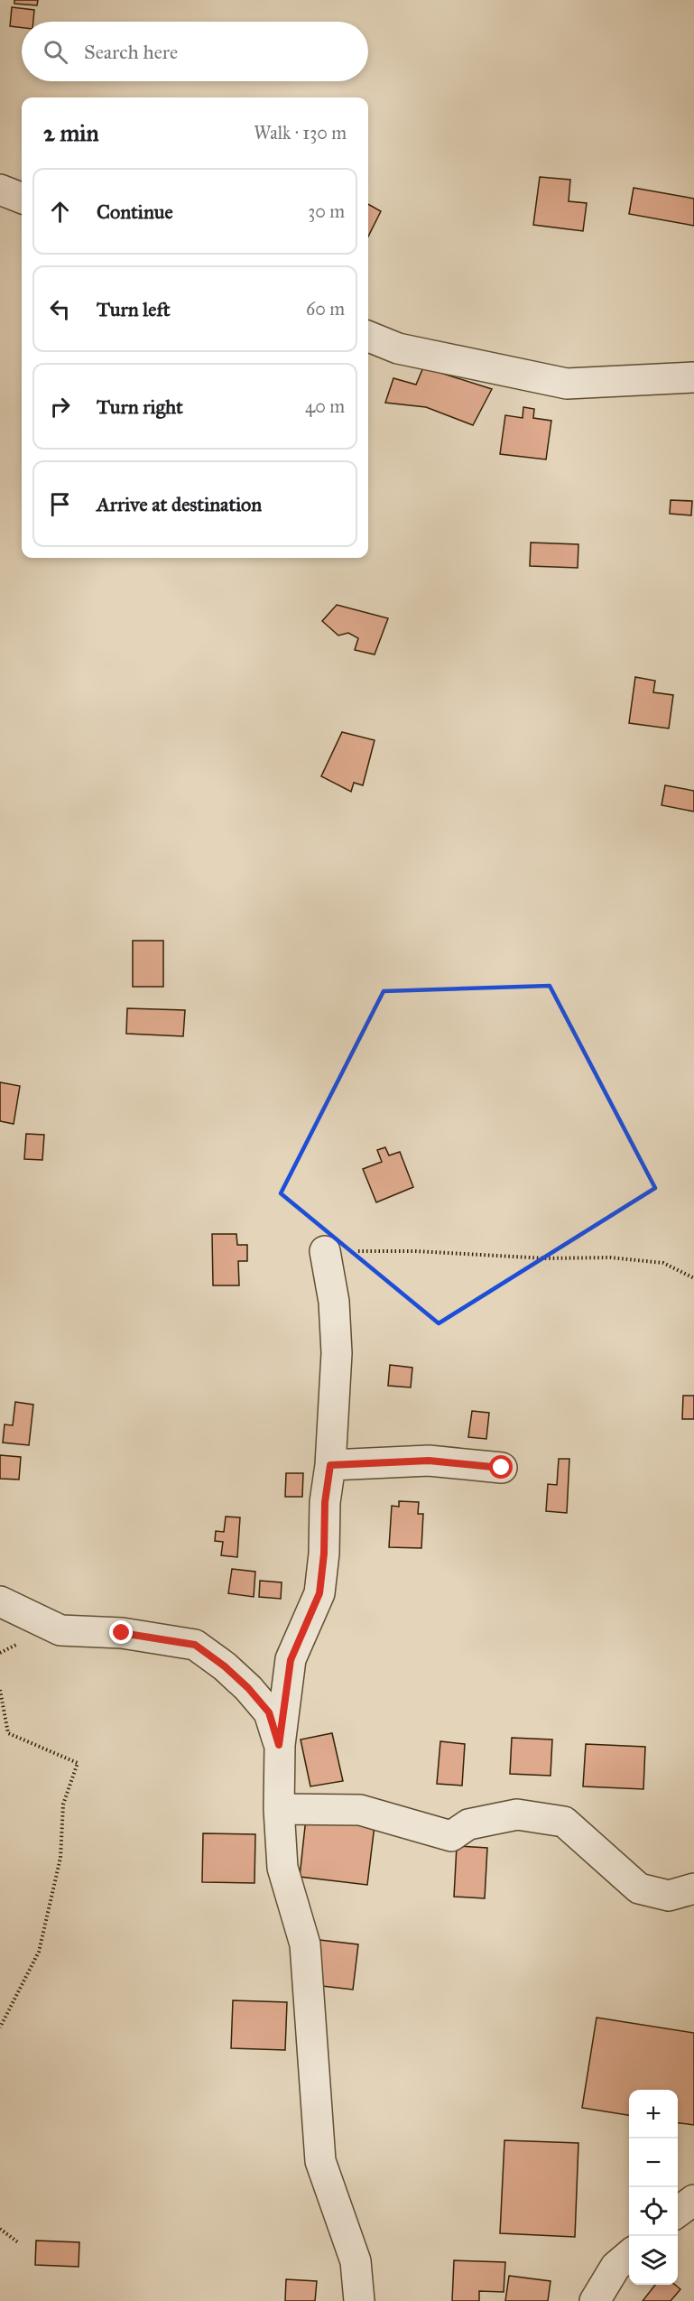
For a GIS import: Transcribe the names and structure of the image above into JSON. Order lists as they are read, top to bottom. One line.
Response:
{"page":{"search":"Search here","heading":["2 min","Walk · 130 m"],"list":[["Continue","30 m"],["Turn left","60 m"],["Turn right","40 m"],"Arrive at destination"],"map_buttons":["+","−"]}}
